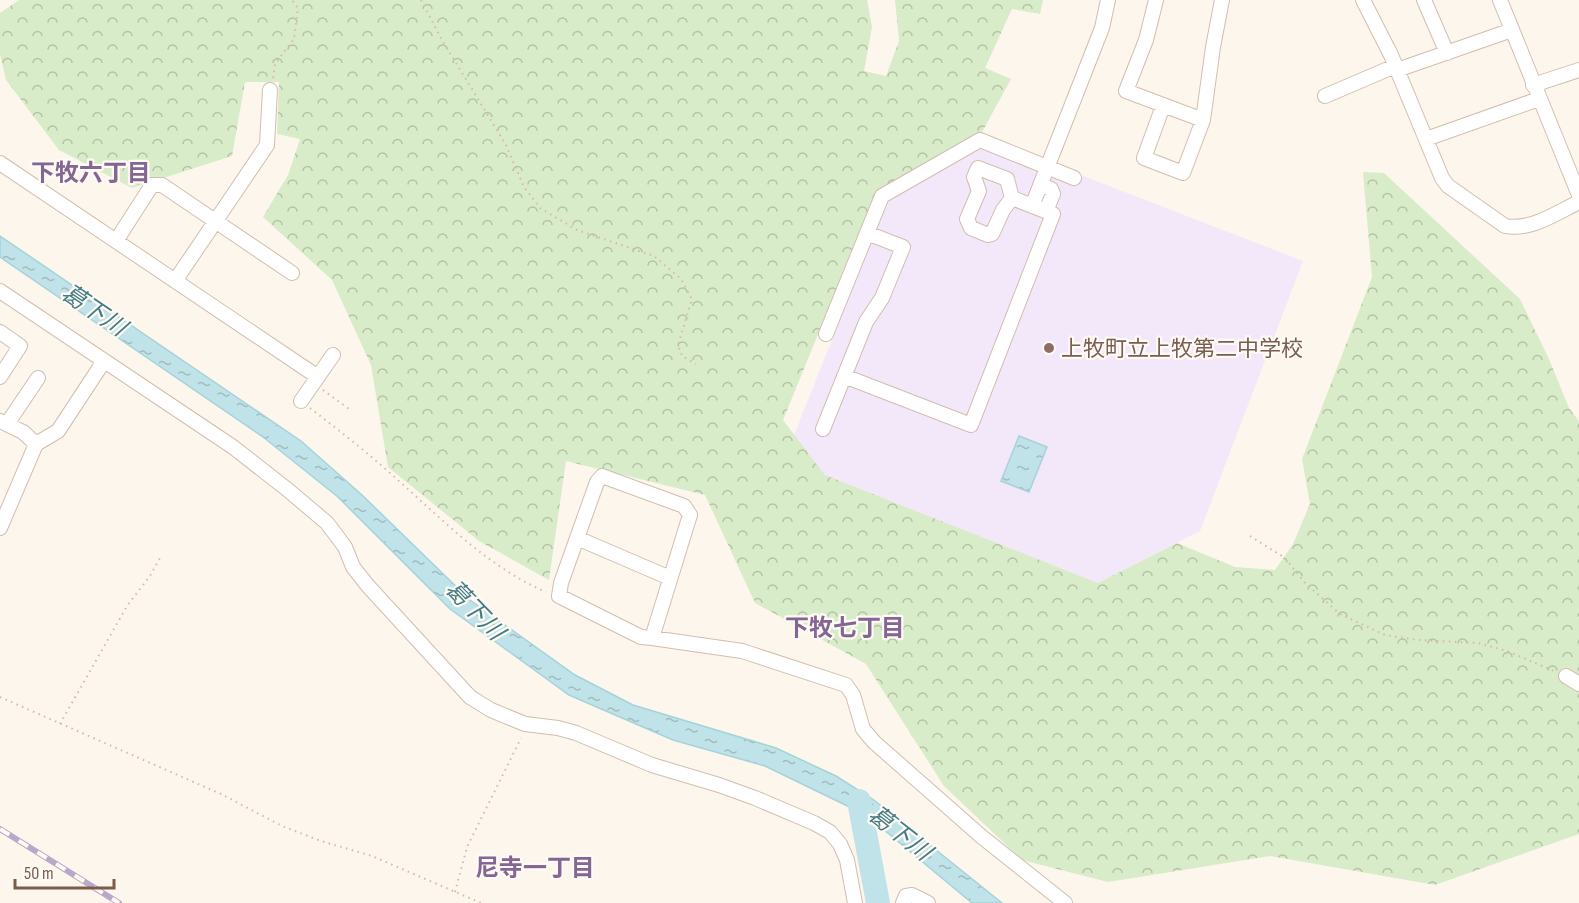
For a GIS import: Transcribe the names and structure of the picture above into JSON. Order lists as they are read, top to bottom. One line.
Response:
{"districts":["下牧六丁目","下牧七丁目","尼寺一丁目"],"water":["葛下川"],"places":["上牧町立上牧第二中学校"],"scale_bar":"50 m"}
